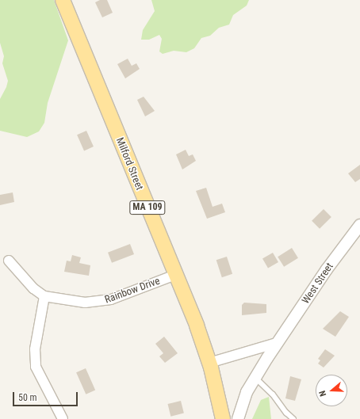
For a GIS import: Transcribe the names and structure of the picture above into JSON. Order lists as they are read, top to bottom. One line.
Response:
{"streets":{"main road":["Milford Street","MA 109"],"street":["West Street","Rainbow Drive"]},"crossings":[["Milford Street","Rainbow Drive"]],"scale_bar":"50 m","north":"left"}
